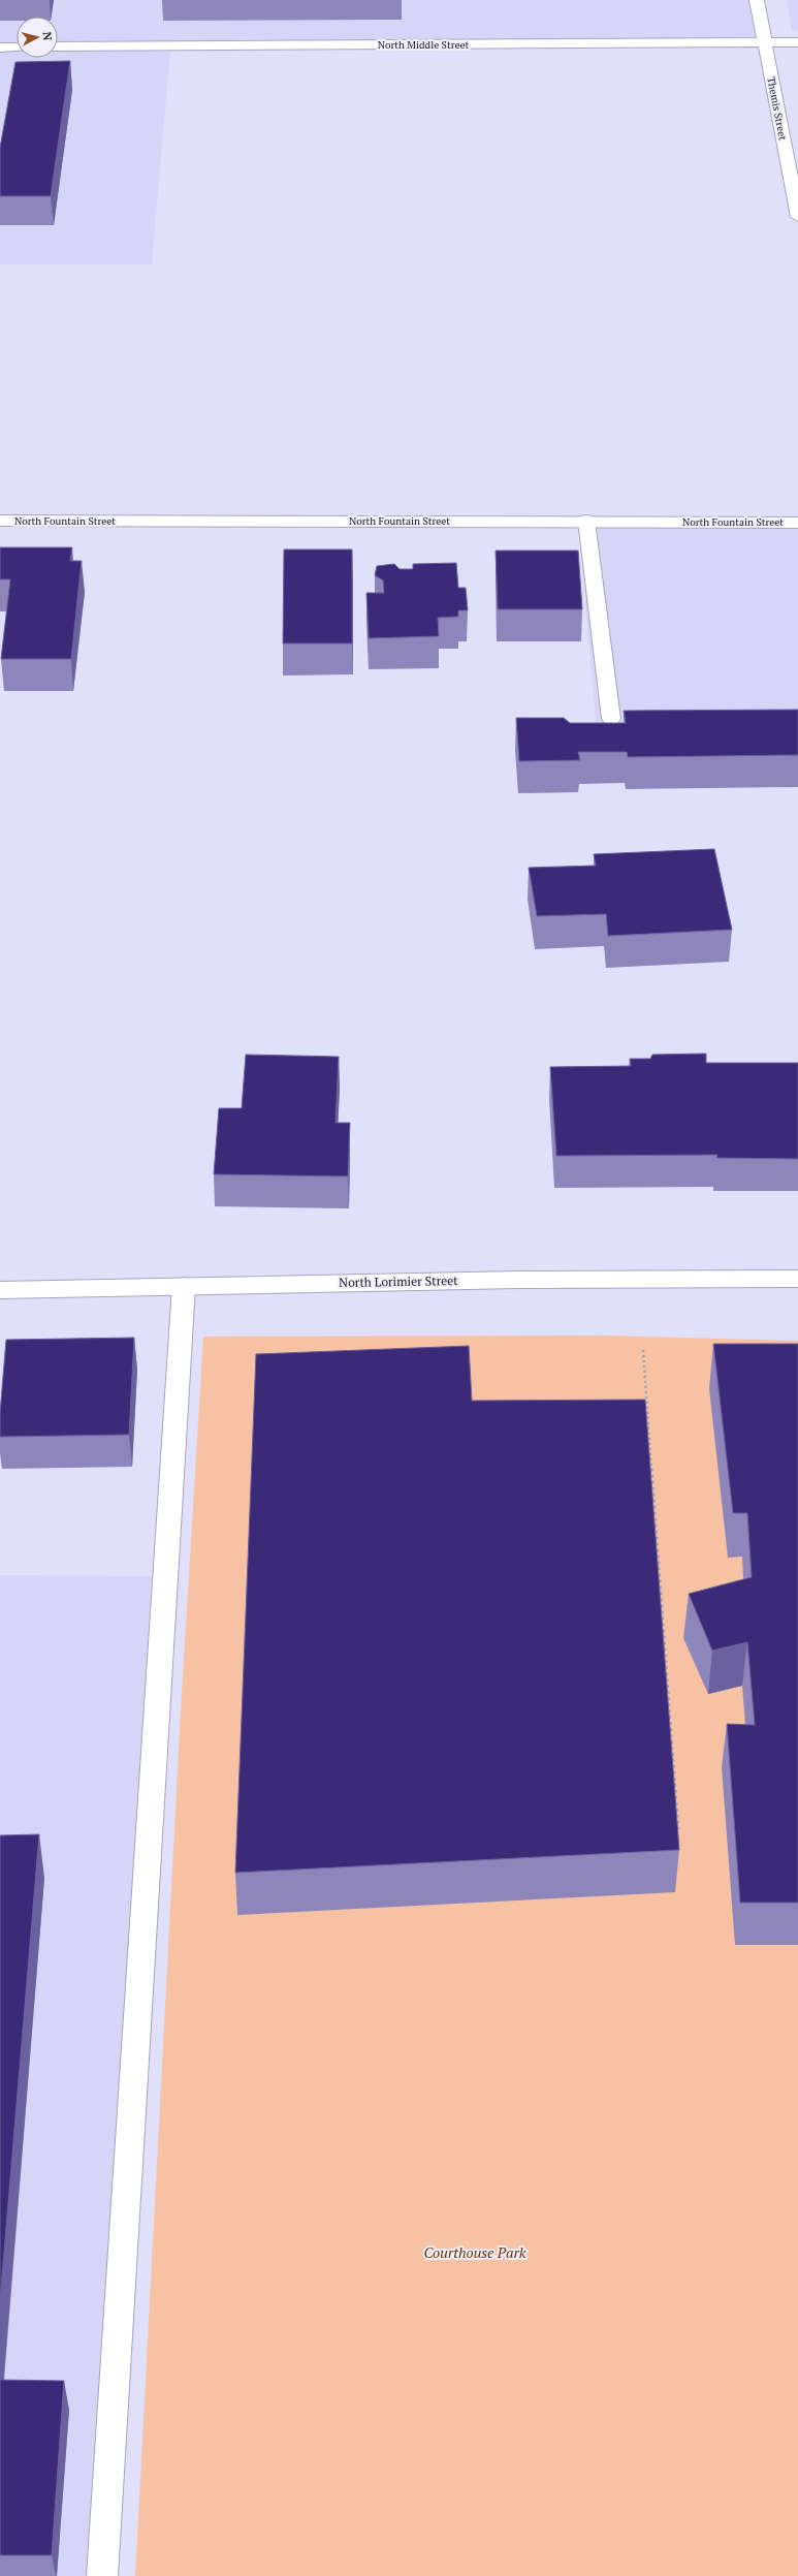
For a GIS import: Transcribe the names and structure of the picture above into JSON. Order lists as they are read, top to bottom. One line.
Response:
{"streets":{"street":["North Middle Street","Themis Street","North Fountain Street","North Lorimier Street"]},"crossings":[["North Middle Street","Themis Street"]],"parks":["Courthouse Park"],"north":"right"}
